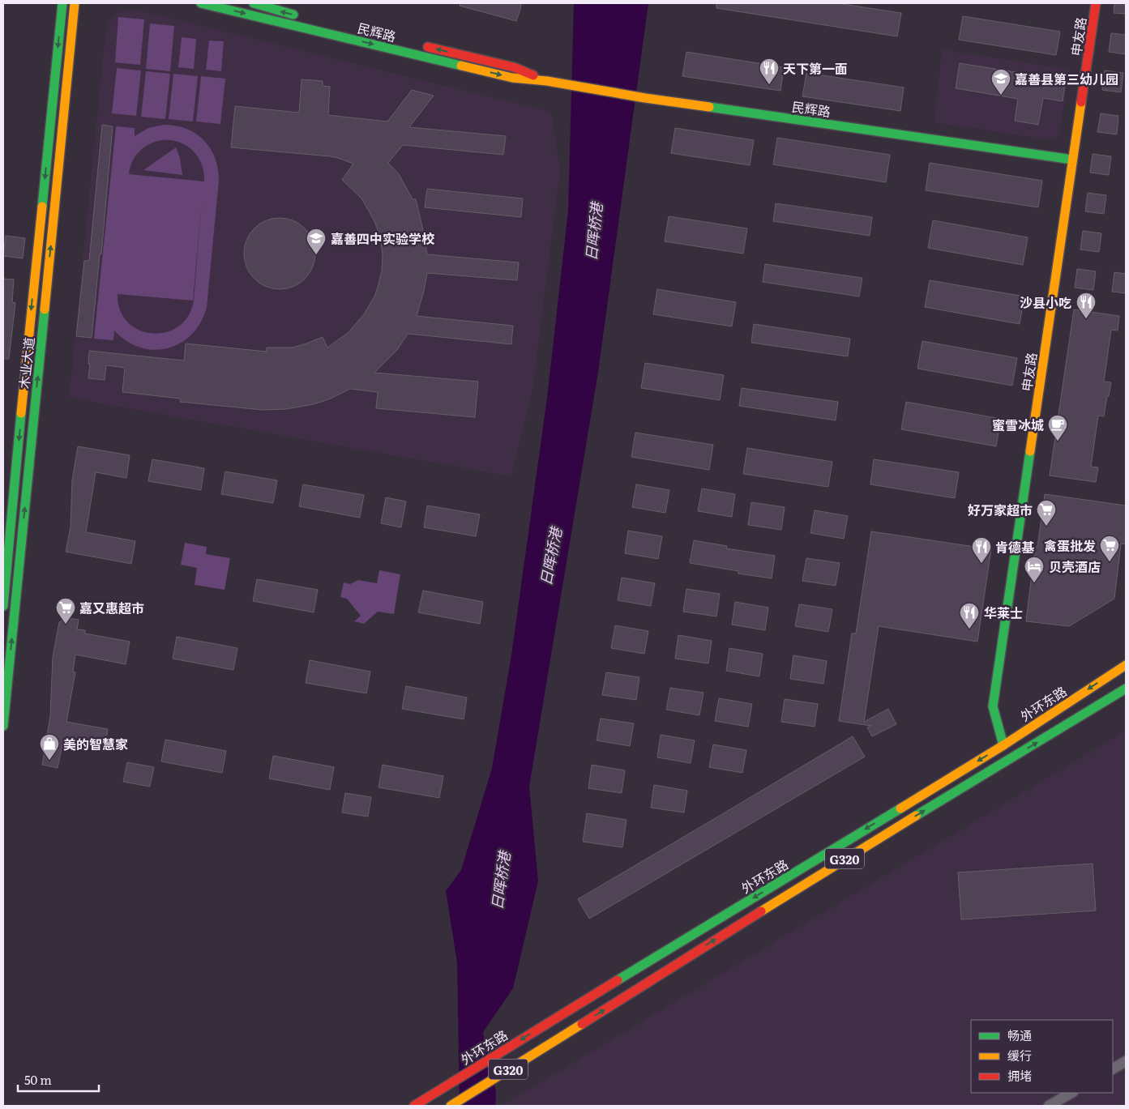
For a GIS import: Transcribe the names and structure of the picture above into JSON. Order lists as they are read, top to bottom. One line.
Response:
{"streets":{"main road":["民辉路","申友路","木业大道","外环东路","G320"]},"crossings":[["民辉路","申友路"],["申友路","外环东路"]],"water":["日晖桥港"],"places":{"restaurant":["天下第一面","沙县小吃","肯德基","华莱士"],"school or university":["嘉善县第三幼儿园","嘉善四中实验学校"],"cafe":["蜜雪冰城"],"supermarket":["好万家超市","禽蛋批发","嘉又惠超市"],"hotel":["贝壳酒店"],"shop":["美的智慧家"]},"legend":["畅通","缓行","拥堵"],"scale_bar":"50 m"}
